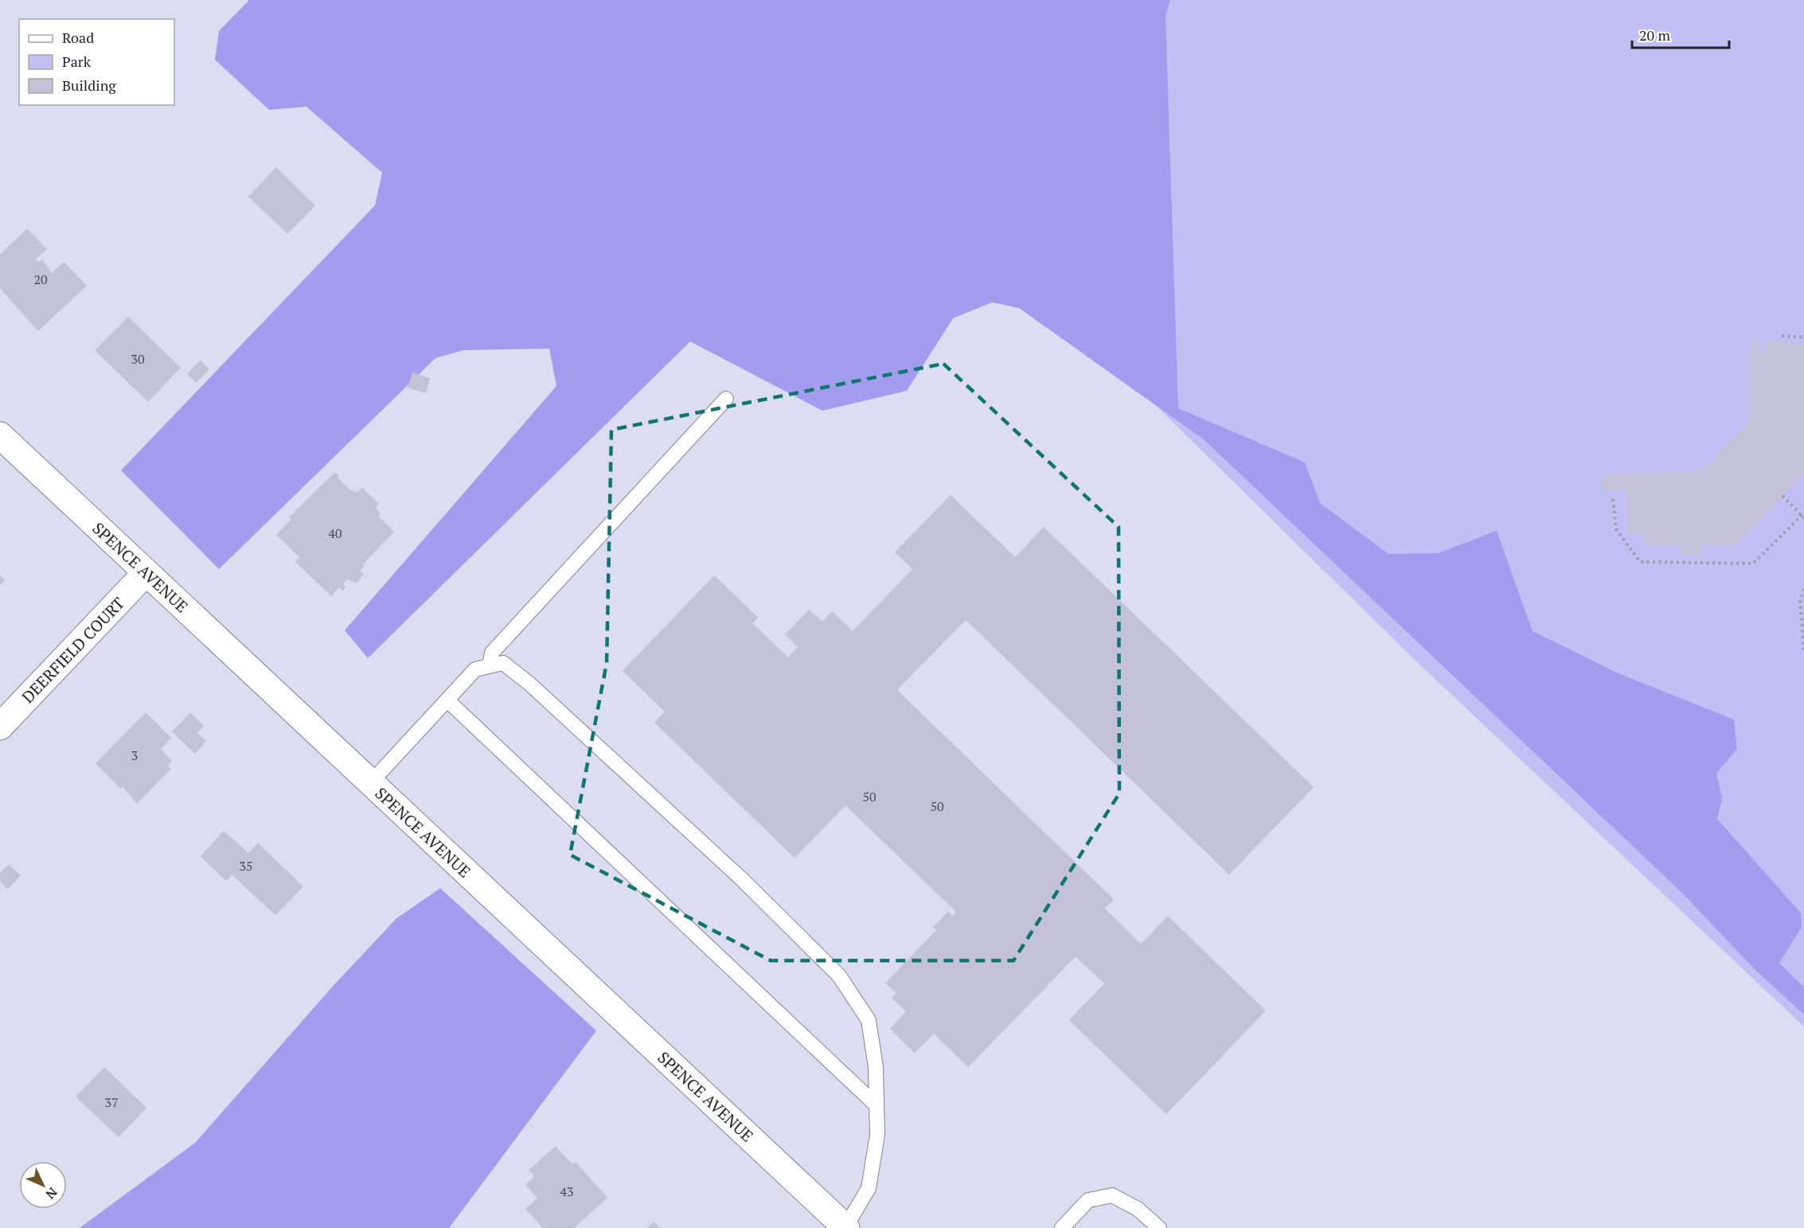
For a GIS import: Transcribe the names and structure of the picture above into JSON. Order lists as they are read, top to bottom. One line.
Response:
{"streets":{"street":["SPENCE AVENUE","DEERFIELD COURT"]},"crossings":[["SPENCE AVENUE","DEERFIELD COURT"]],"house_numbers":["20","30","40","3","50","50","35","37","43"],"legend":["Road","Park","Building"],"scale_bar":"20 m","north":"bottom right"}
